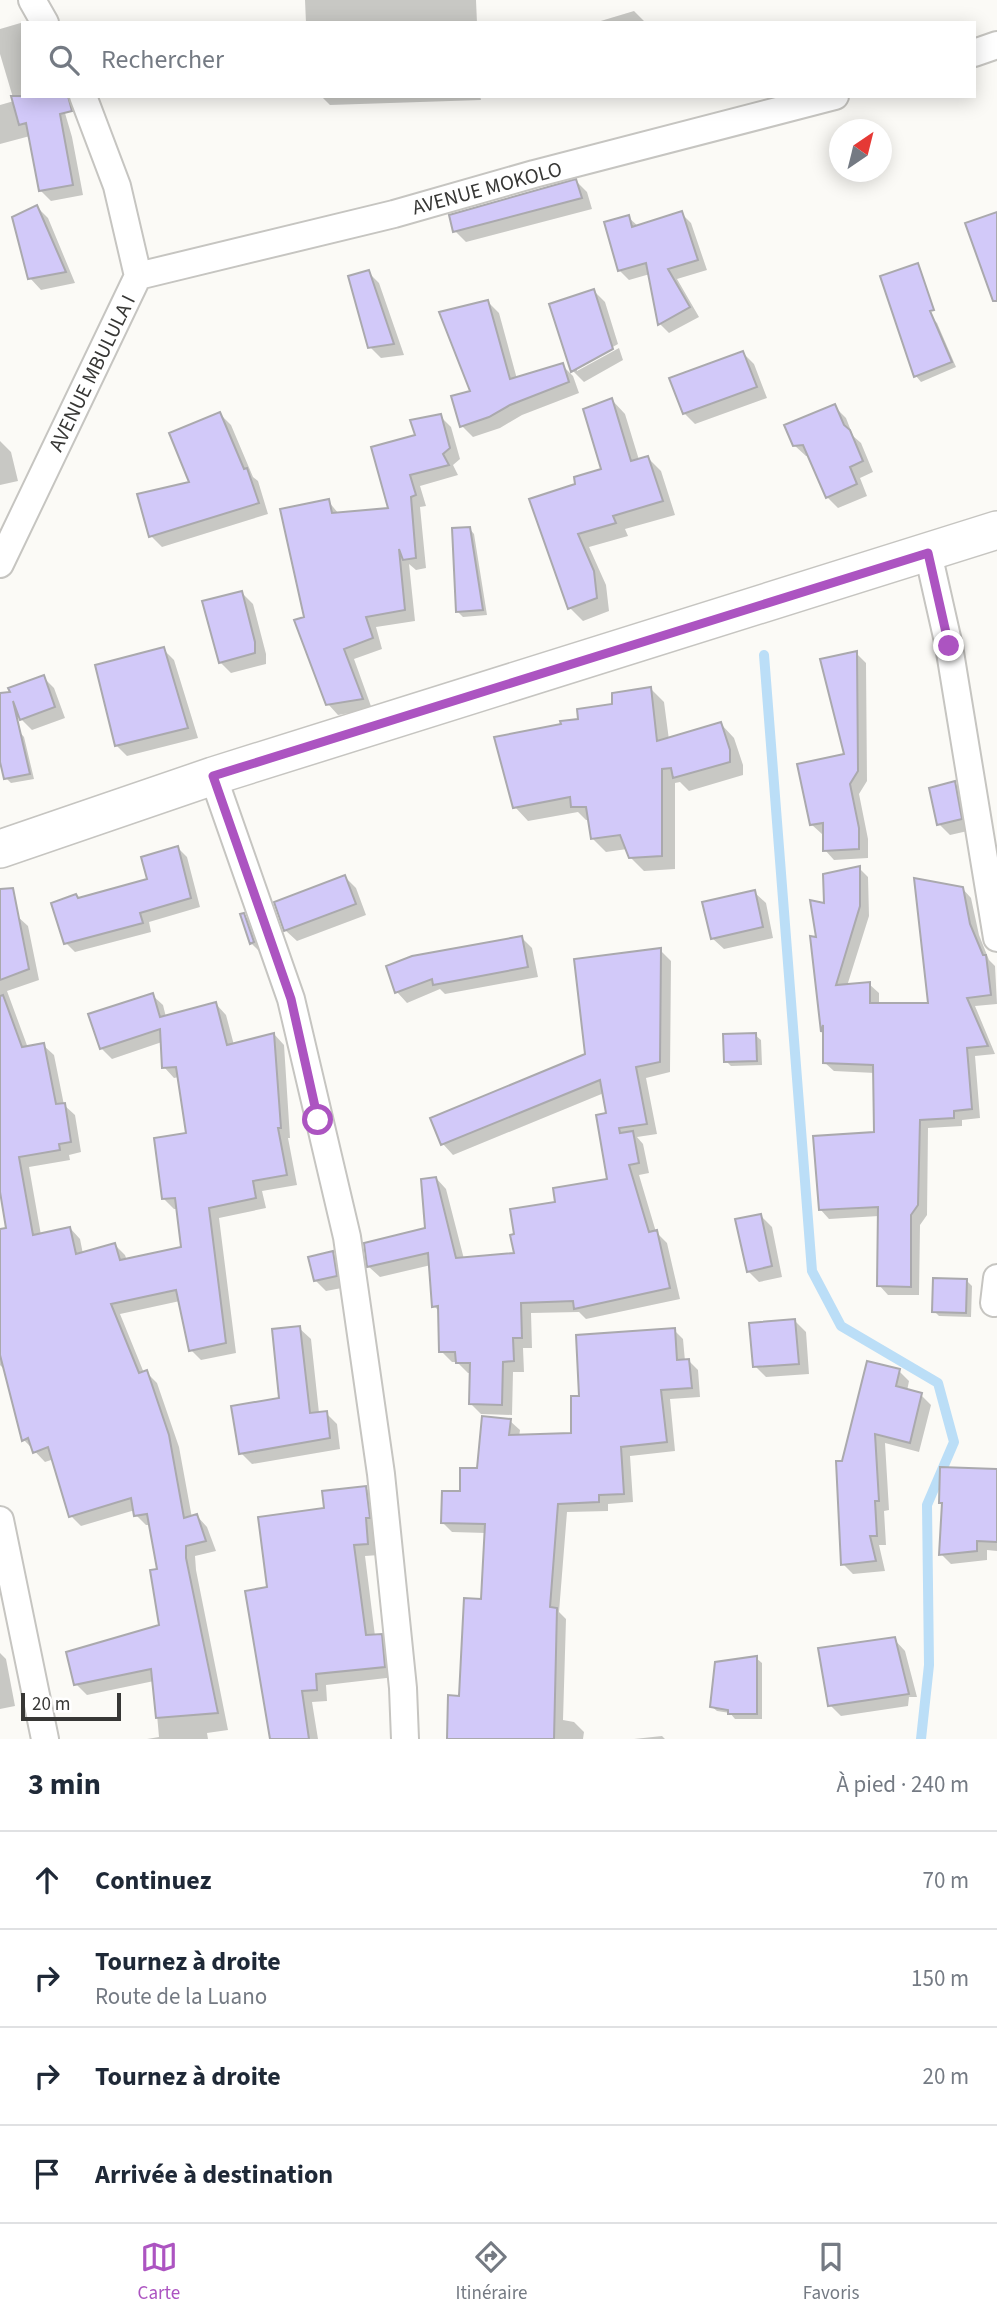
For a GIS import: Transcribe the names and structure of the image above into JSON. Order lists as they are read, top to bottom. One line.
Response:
{"streets":{"street":["AVENUE MOKOLO","AVENUE MBULULA I"]},"crossings":[["AVENUE MOKOLO","AVENUE MBULULA I"]],"scale_bar":"20 m","north":"top right","page":{"search":"Rechercher","scale":"20 m","heading":["3 min","À pied · 240 m"],"list":[["Continuez","70 m"],["Tournez à droite","Route de la Luano","150 m"],["Tournez à droite","20 m"],"Arrivée à destination"],"nav":["Carte","Itinéraire","Favoris"]}}
